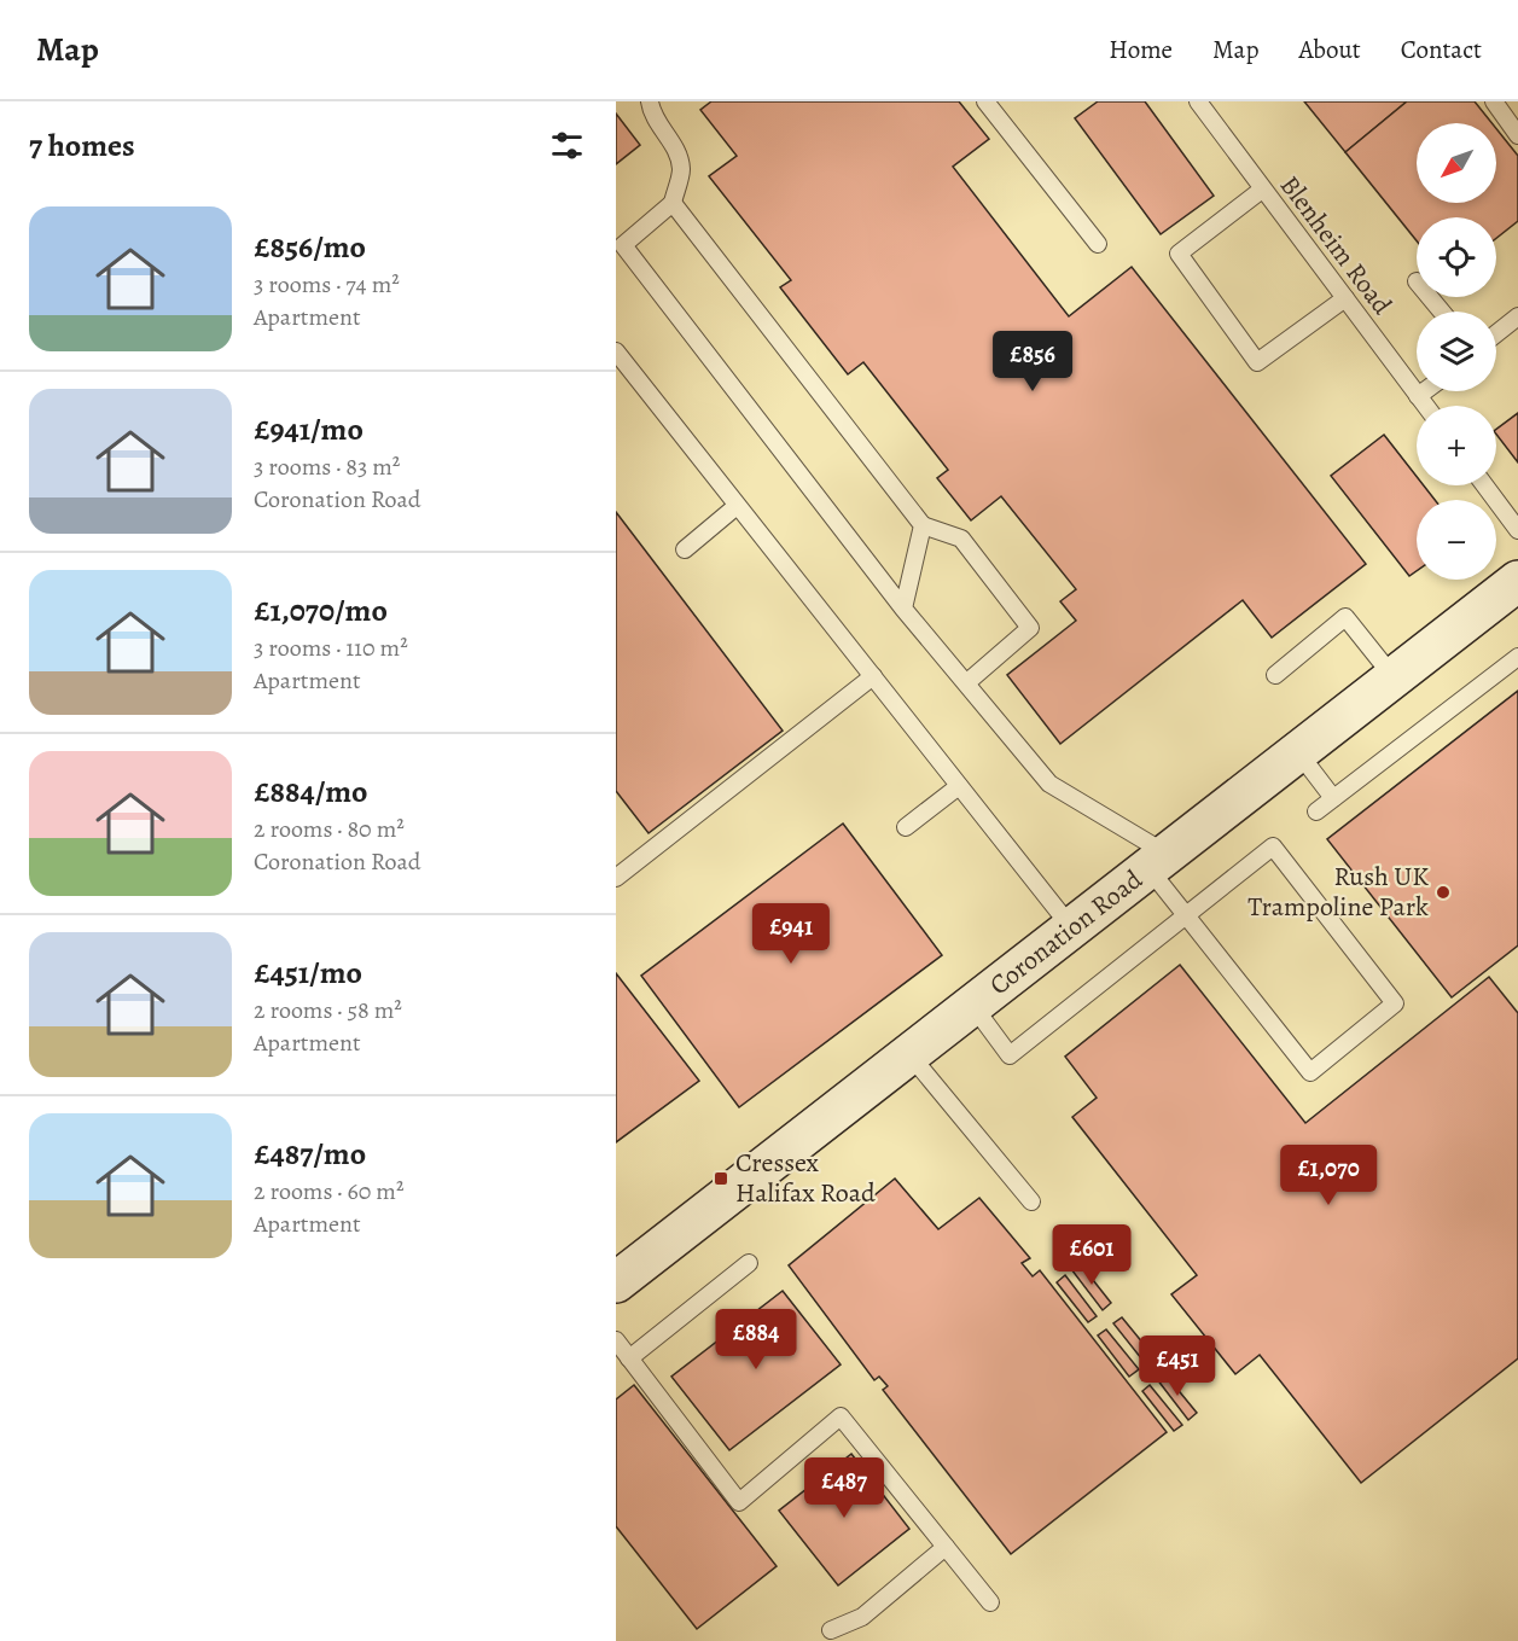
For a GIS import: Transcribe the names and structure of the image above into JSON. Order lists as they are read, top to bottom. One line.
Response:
{"streets":{"street":["Coronation Road"],"lane":["Blenheim Road"]},"places":{"other":["Rush UK Trampoline Park"],"transit":["Cressex Halifax Road"]},"north":"bottom left","page":{"header":"Map","nav":["Home","Map","About","Contact"],"heading":"7 homes","map_buttons":["+","−"],"list":[{"name":"£856/mo","note":"3 rooms · 74 m² · Apartment"},{"name":"£941/mo","note":"3 rooms · 83 m² · Coronation Road"},{"name":"£1,070/mo","note":"3 rooms · 110 m² · Apartment"},{"name":"£884/mo","note":"2 rooms · 80 m² · Coronation Road"},{"name":"£451/mo","note":"2 rooms · 58 m² · Apartment"},{"name":"£487/mo","note":"2 rooms · 60 m² · Apartment"}],"price":["£856","£941","£1,070","£601","£884","£451","£487"]}}
